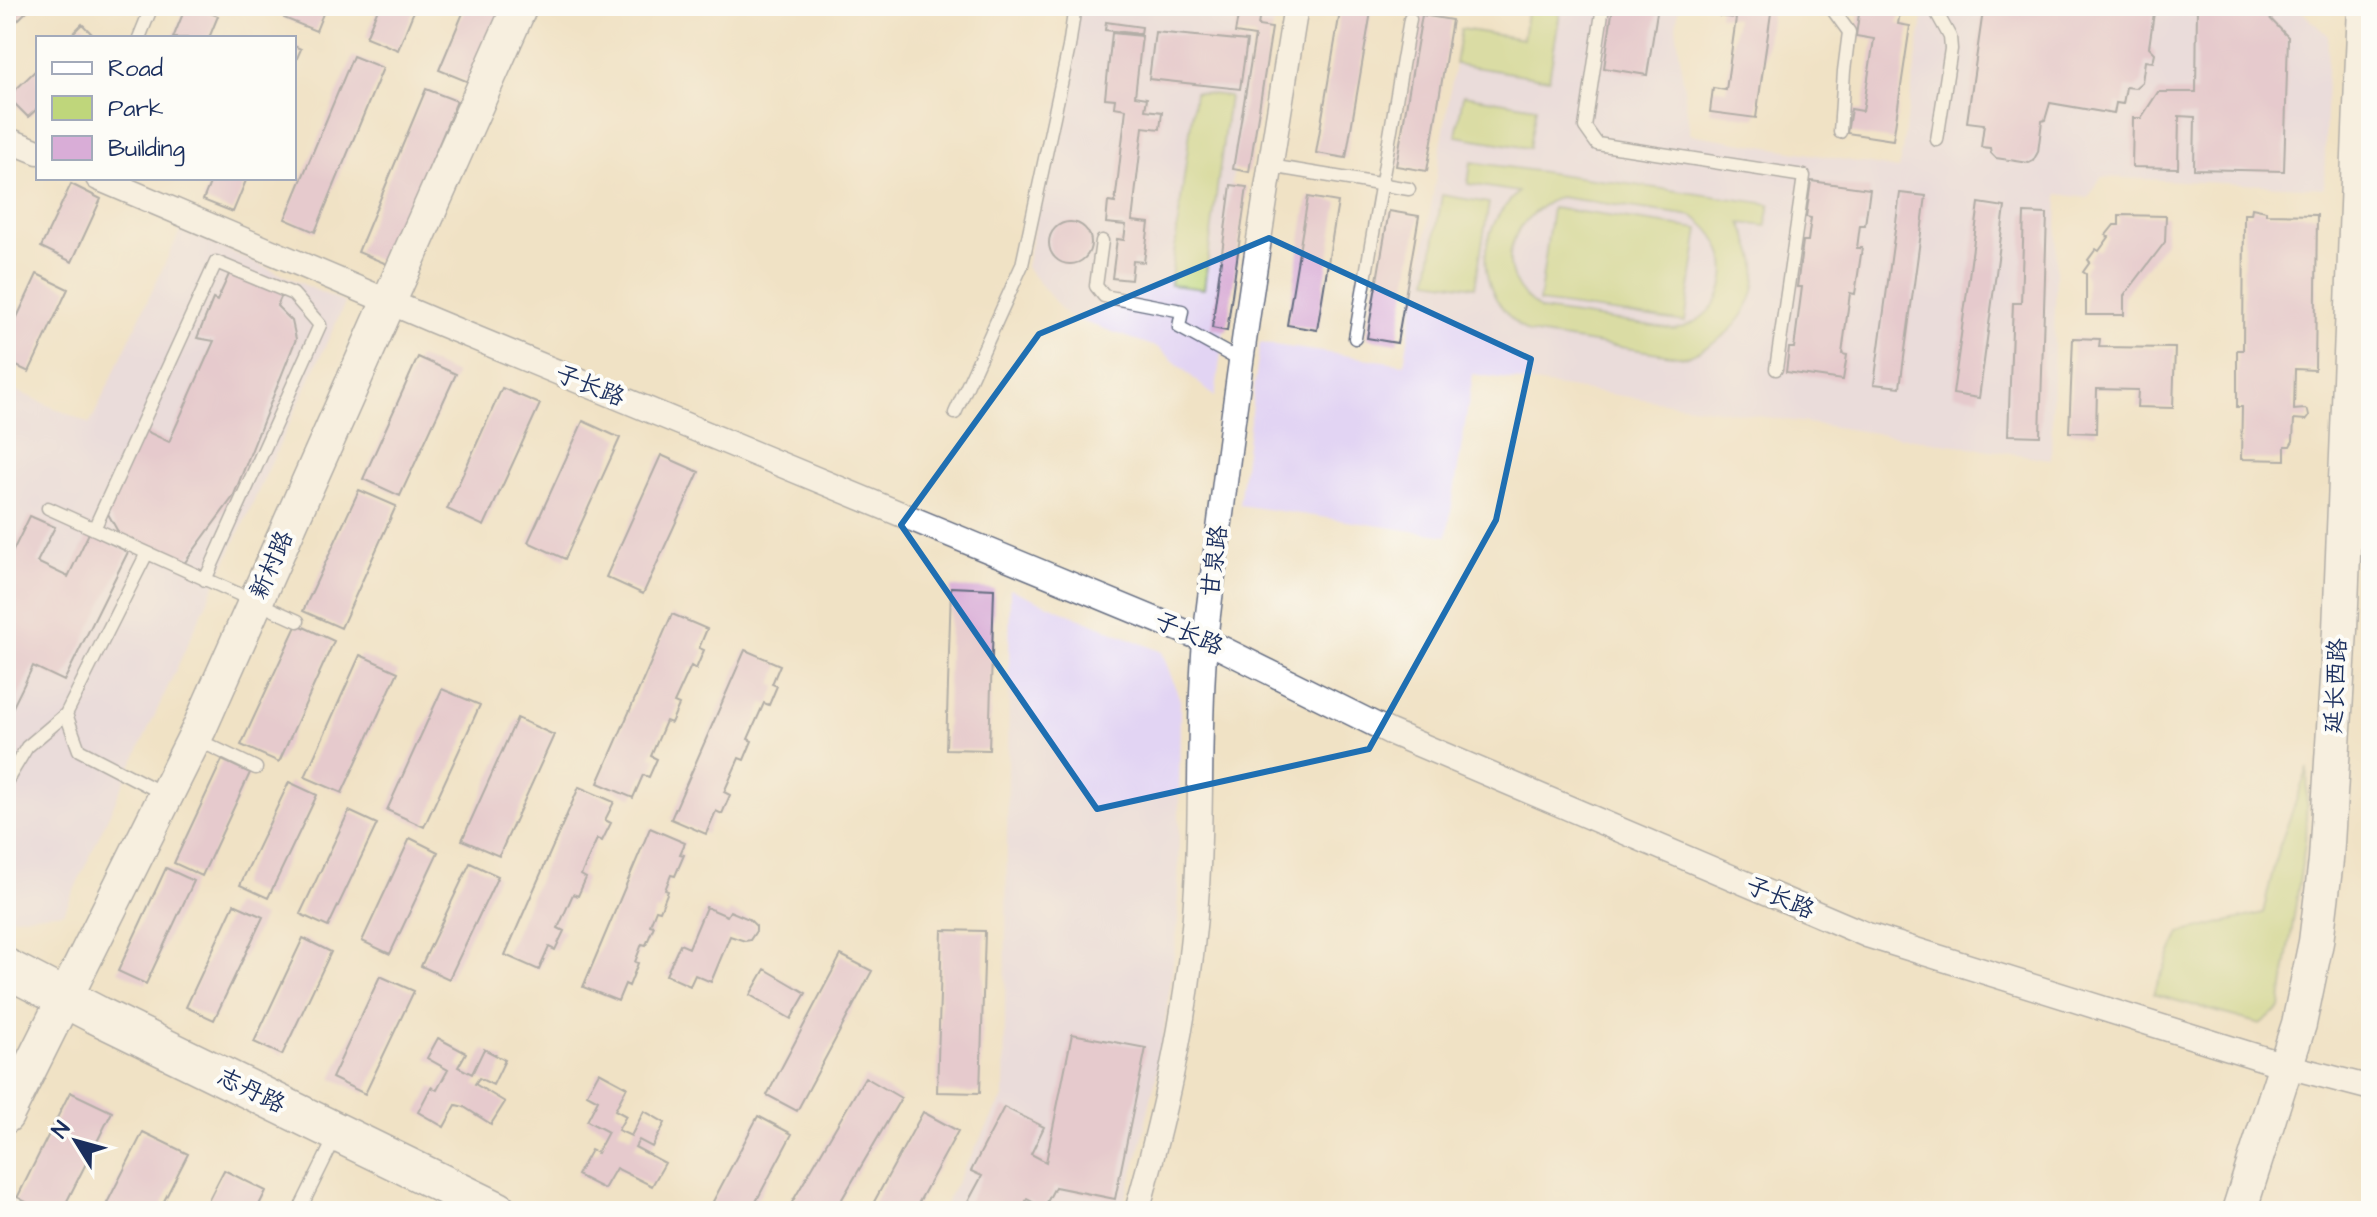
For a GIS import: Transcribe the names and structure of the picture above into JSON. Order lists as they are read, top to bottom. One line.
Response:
{"streets":{"main road":["新村路","延长西路","志丹路"],"street":["子长路","甘泉路"]},"crossings":[["子长路","甘泉路"],["子长路","新村路"],["子长路","延长西路"],["新村路","志丹路"]],"legend":["Road","Park","Building"],"north":"top left"}
